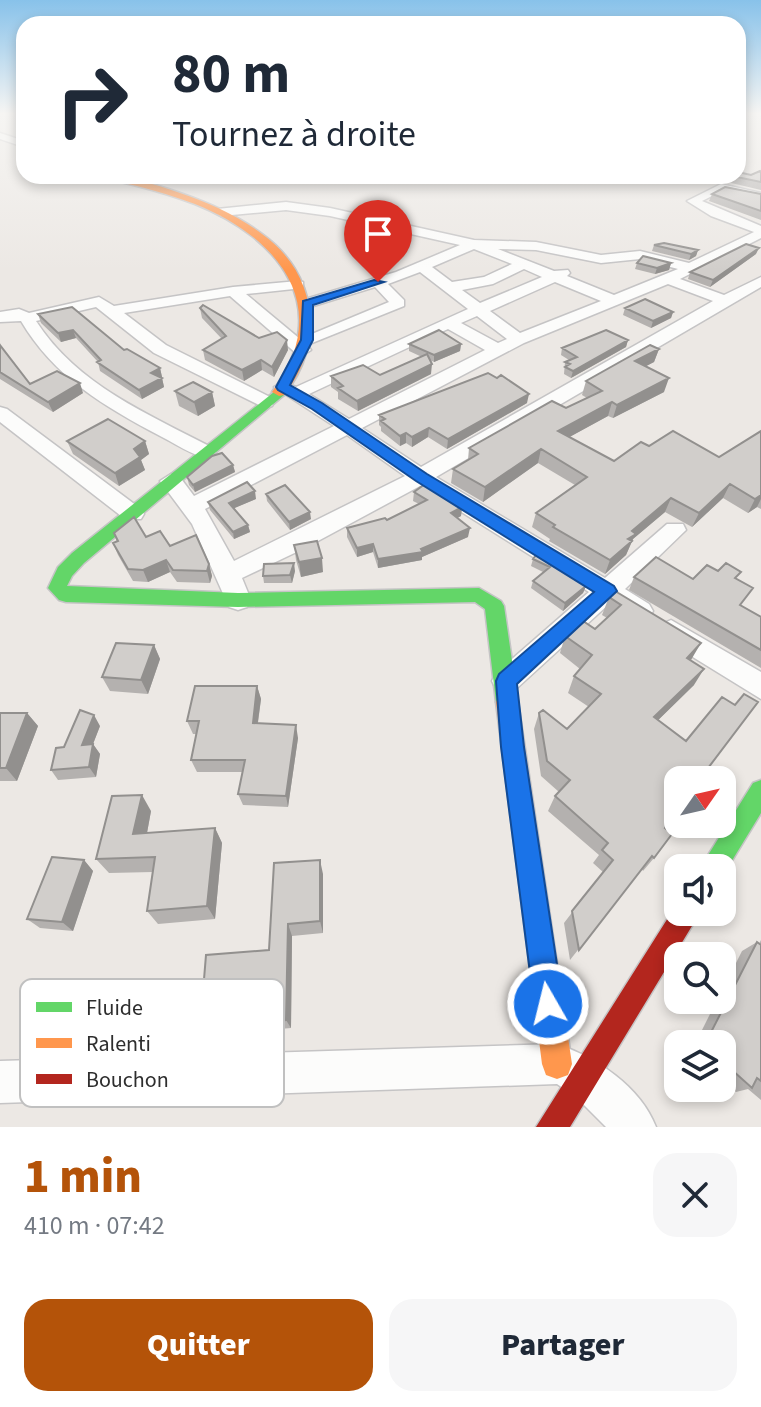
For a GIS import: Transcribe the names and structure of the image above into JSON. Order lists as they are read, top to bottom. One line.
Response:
{"legend":["Fluide","Ralenti","Bouchon"],"north":"top right","page":{"turn":["80 m","Tournez à droite"],"heading":["1 min","410 m · 07:42"],"buttons":["Quitter","Partager"]}}
